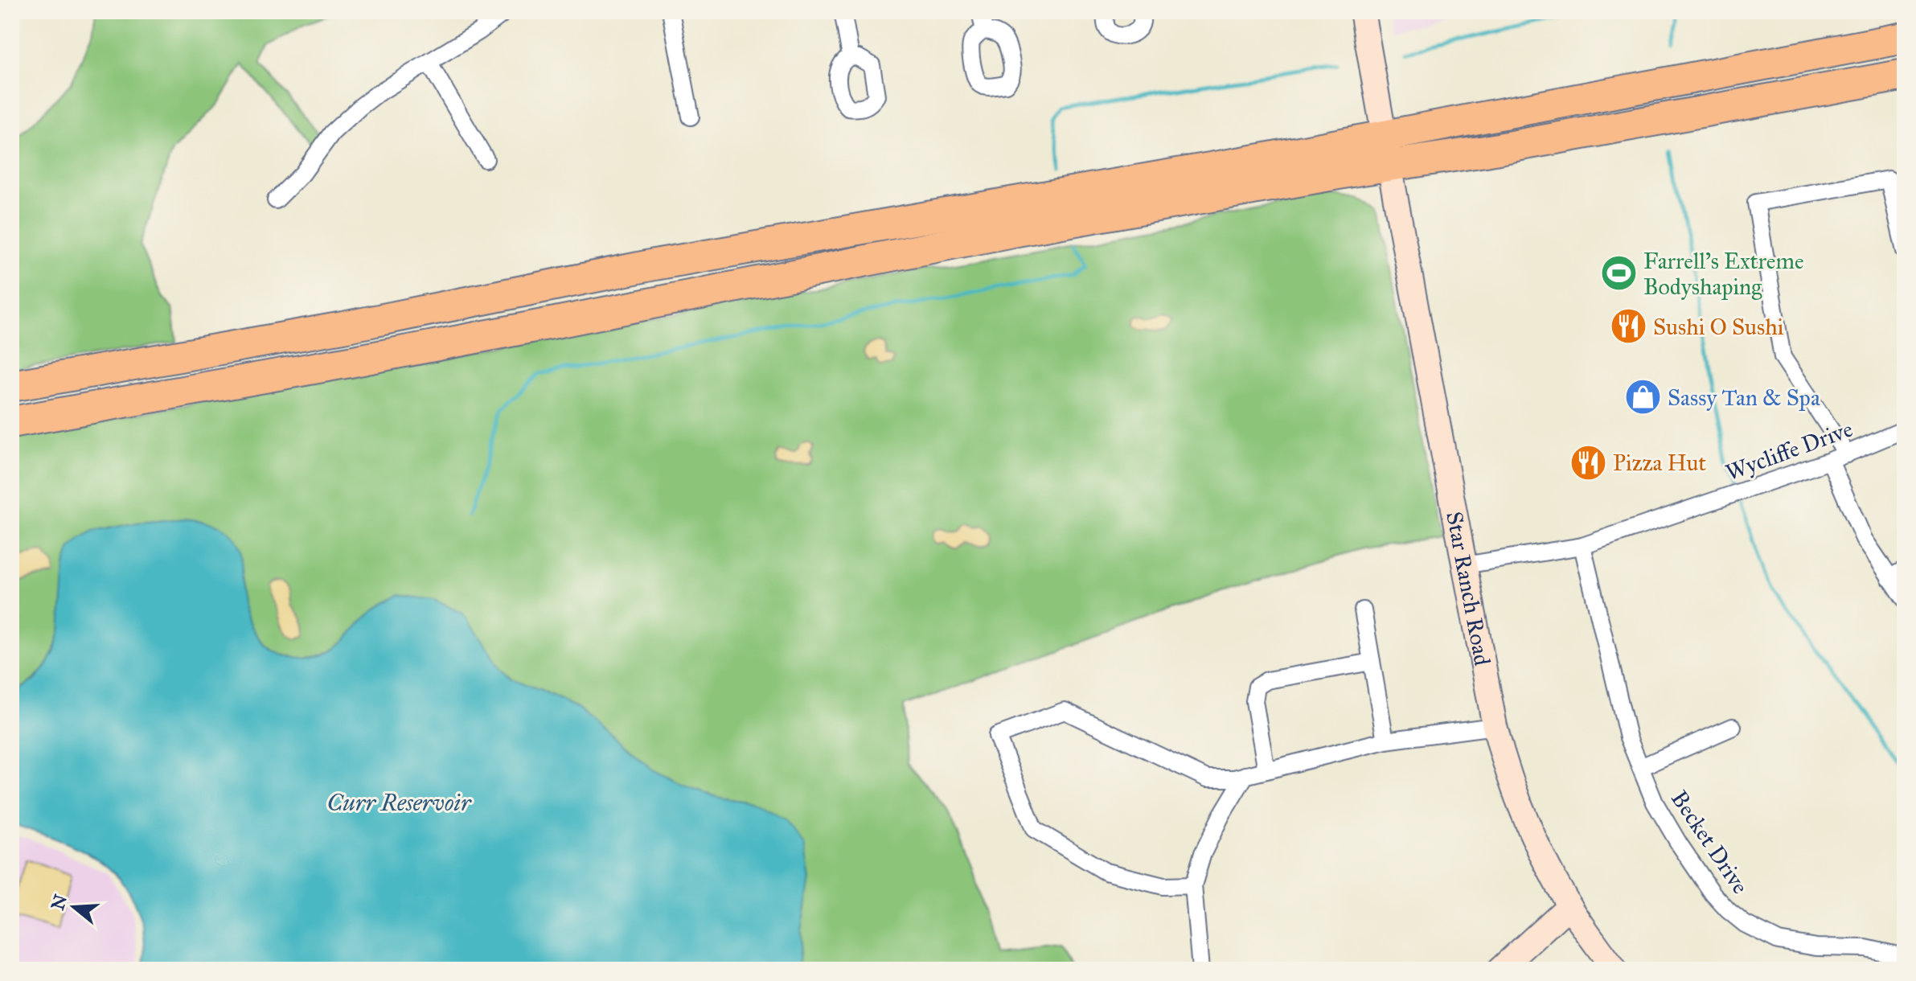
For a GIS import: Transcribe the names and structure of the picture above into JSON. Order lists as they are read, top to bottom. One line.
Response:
{"streets":{"street":["Wycliffe Drive","Star Ranch Road","Becket Drive"]},"crossings":[["Wycliffe Drive","Star Ranch Road"],["Wycliffe Drive","Becket Drive"]],"water":["Curr Reservoir"],"places":{"sports":["Farrell's Extreme Bodyshaping"],"restaurant":["Sushi O Sushi","Pizza Hut"],"shop":["Sassy Tan & Spa"]},"north":"left"}
